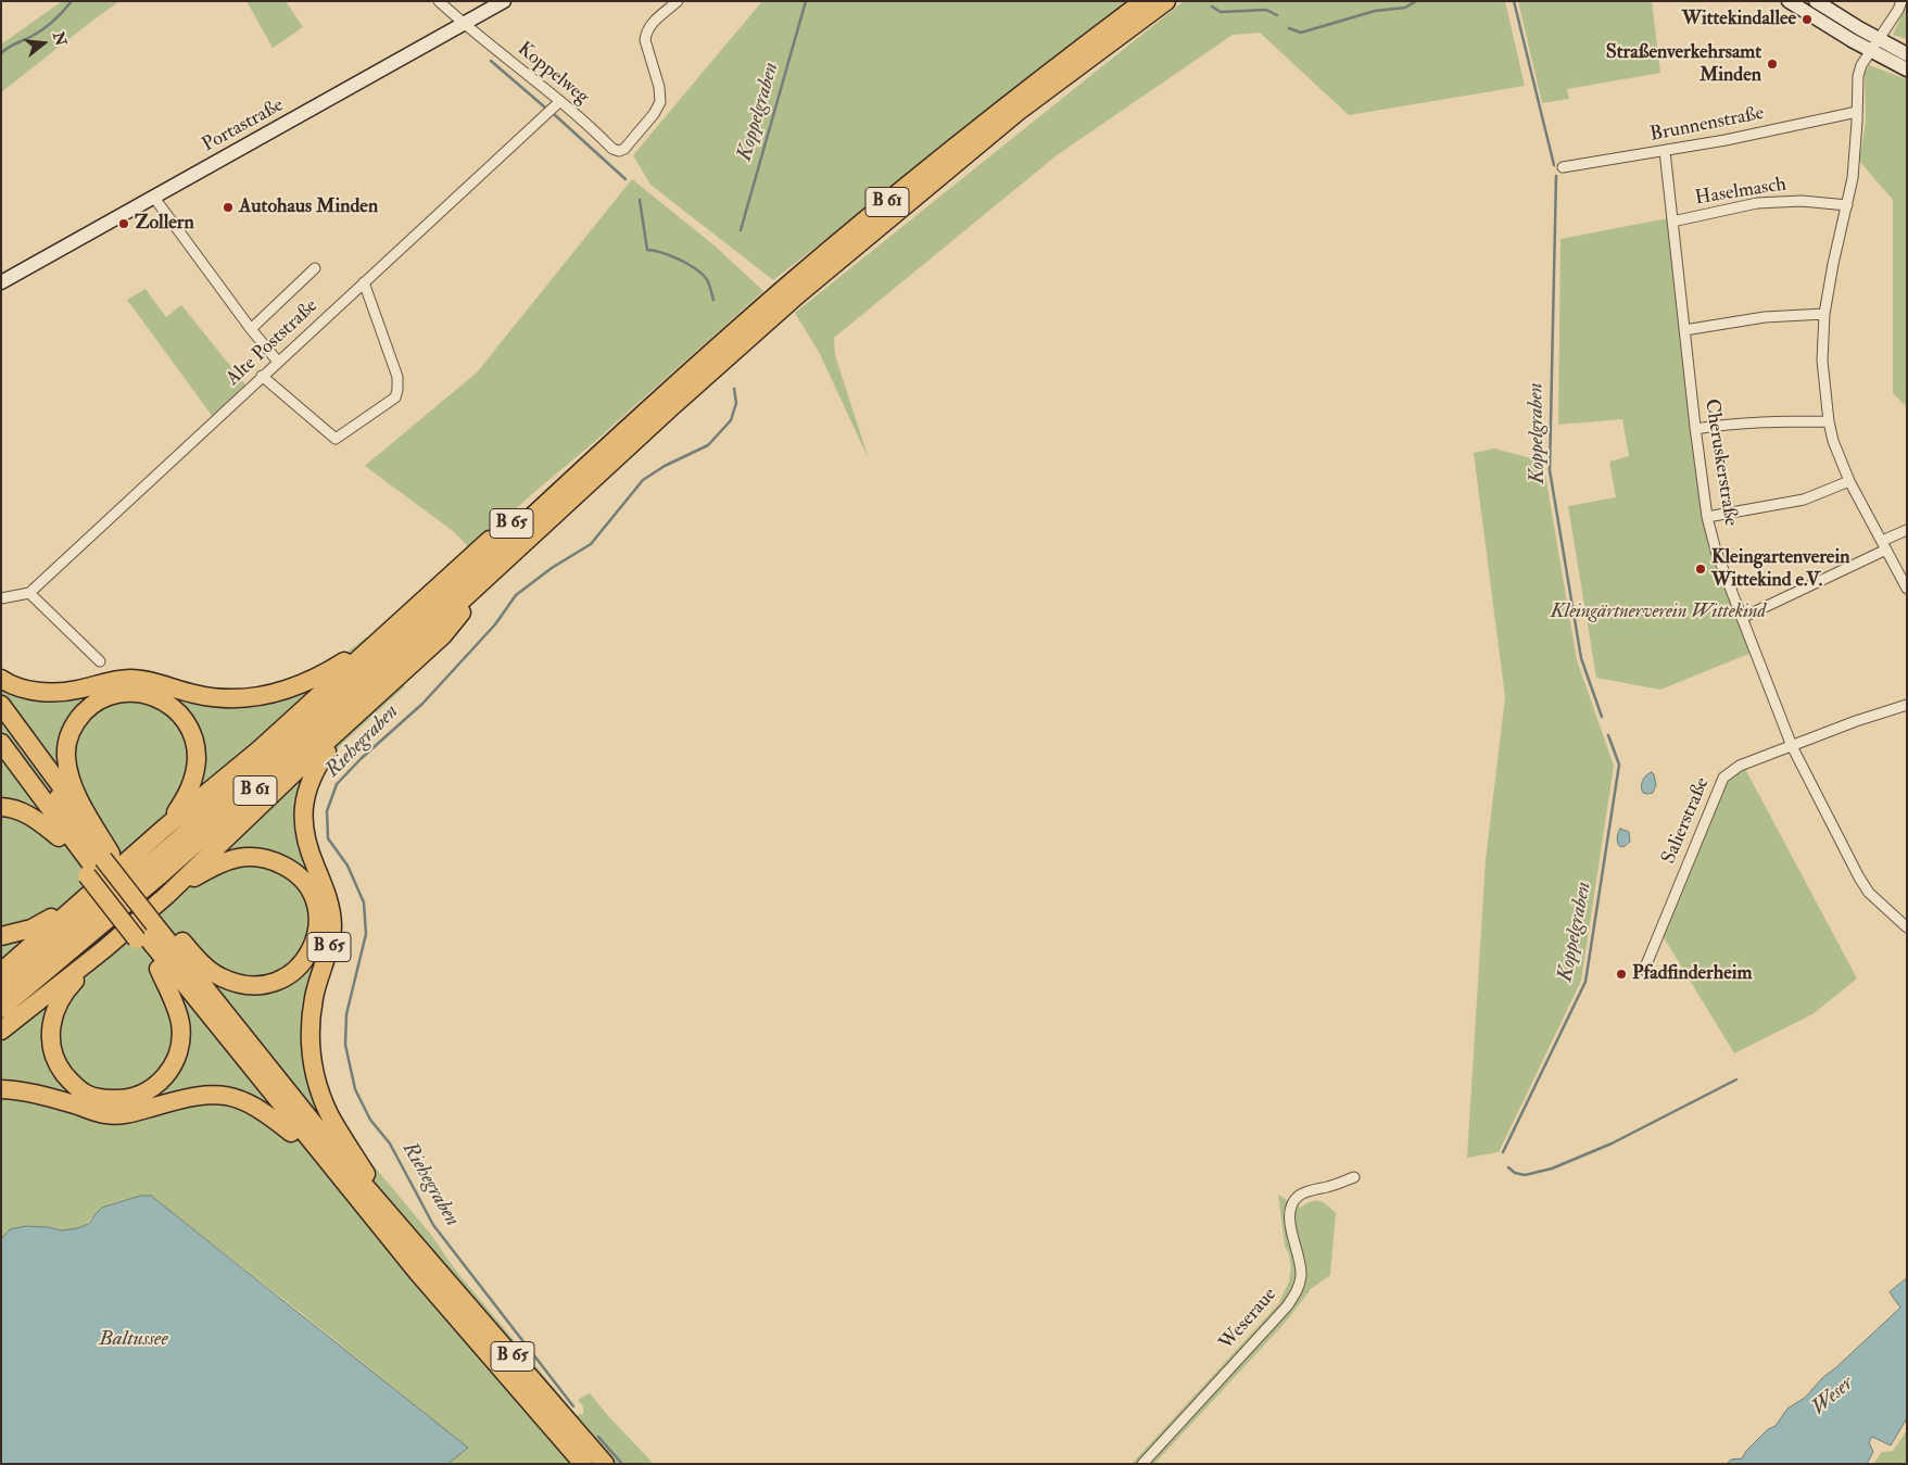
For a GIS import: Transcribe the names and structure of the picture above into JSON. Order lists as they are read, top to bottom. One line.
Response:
{"streets":{"highway":["B 61","B 65"],"main road":["Portastraße"],"street":["Koppelweg","Brunnenstraße","Haselmasch","Alte Poststraße","Cheruskerstraße","Salierstraße","Weseraue"]},"crossings":[["Koppelweg","Portastraße"],["Koppelweg","Alte Poststraße"],["Brunnenstraße","Cheruskerstraße"],["Haselmasch","Cheruskerstraße"],["B 61","B 65"],["Cheruskerstraße","Salierstraße"]],"water":["Koppelgraben","Riehegraben","Baltussee","Weser"],"parks":["Kleingärtnerverein Wittekind"],"places":["Wittekindallee","Straßenverkehrsamt Minden","Autohaus Minden","Zollern","Kleingartenverein Wittekind e.V.","Pfadfinderheim"],"north":"right"}
